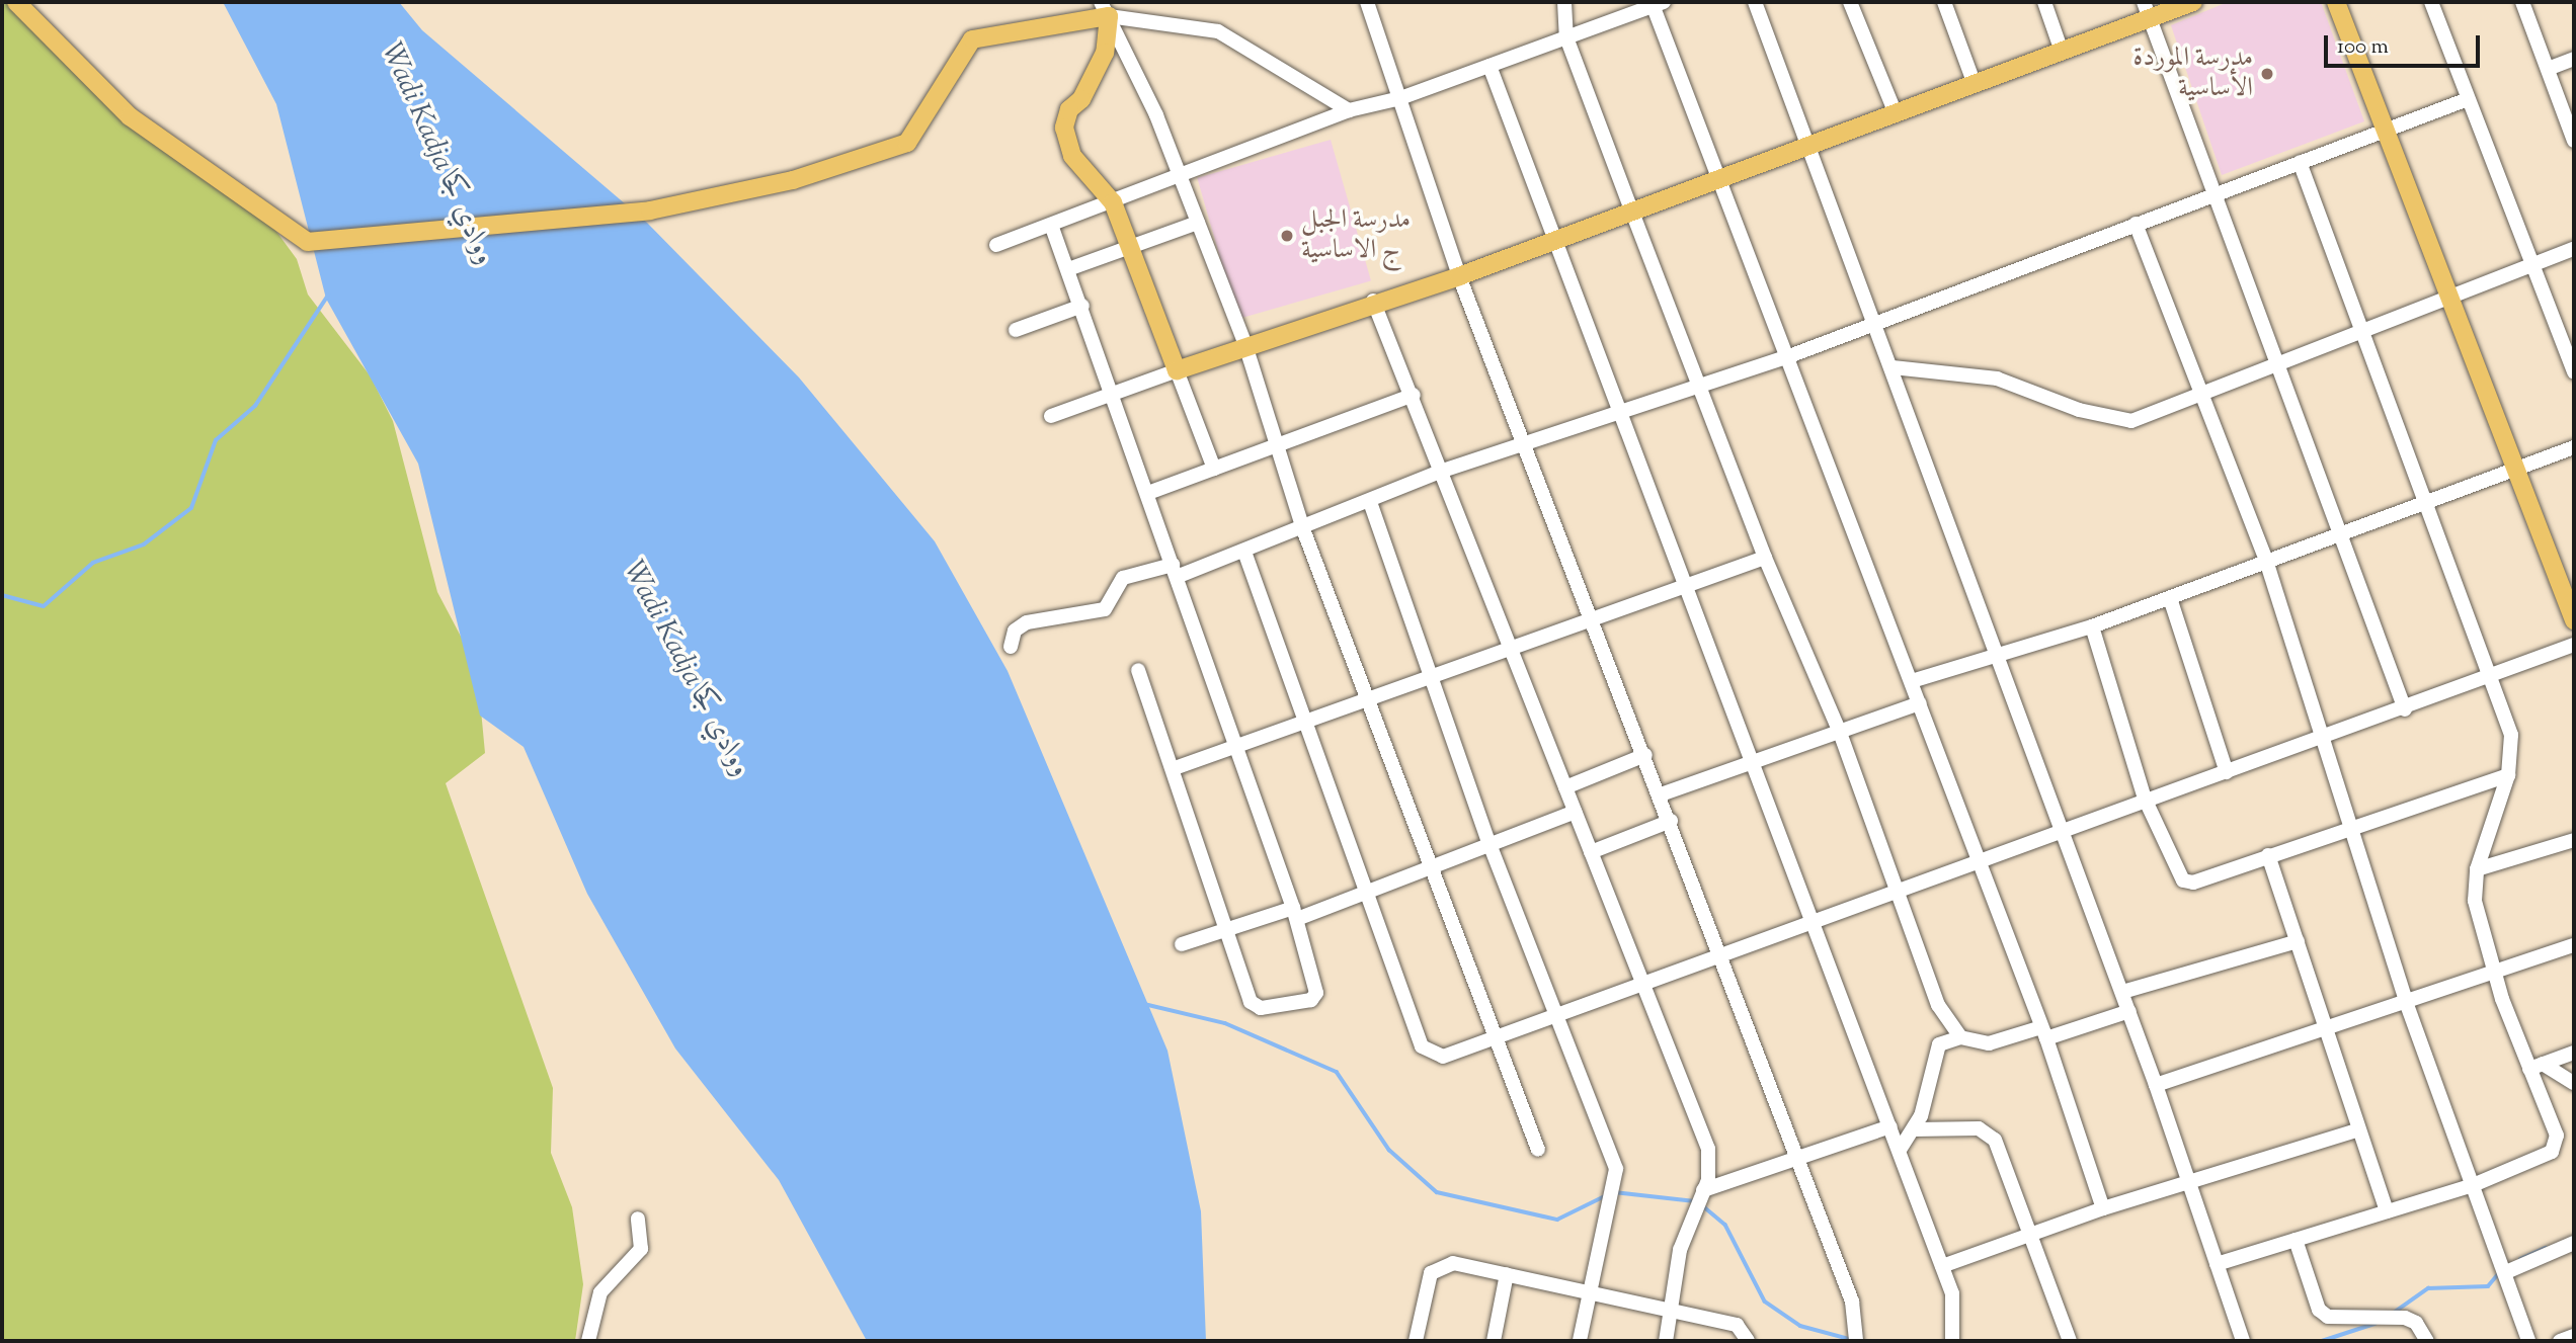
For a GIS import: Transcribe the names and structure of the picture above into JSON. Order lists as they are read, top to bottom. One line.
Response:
{"water":["Wadi Kadja ووادي كجا"],"places":["مدرسة الموردة الأساسية","مدرسة الجبل ج الاساسية"],"scale_bar":"100 m"}
